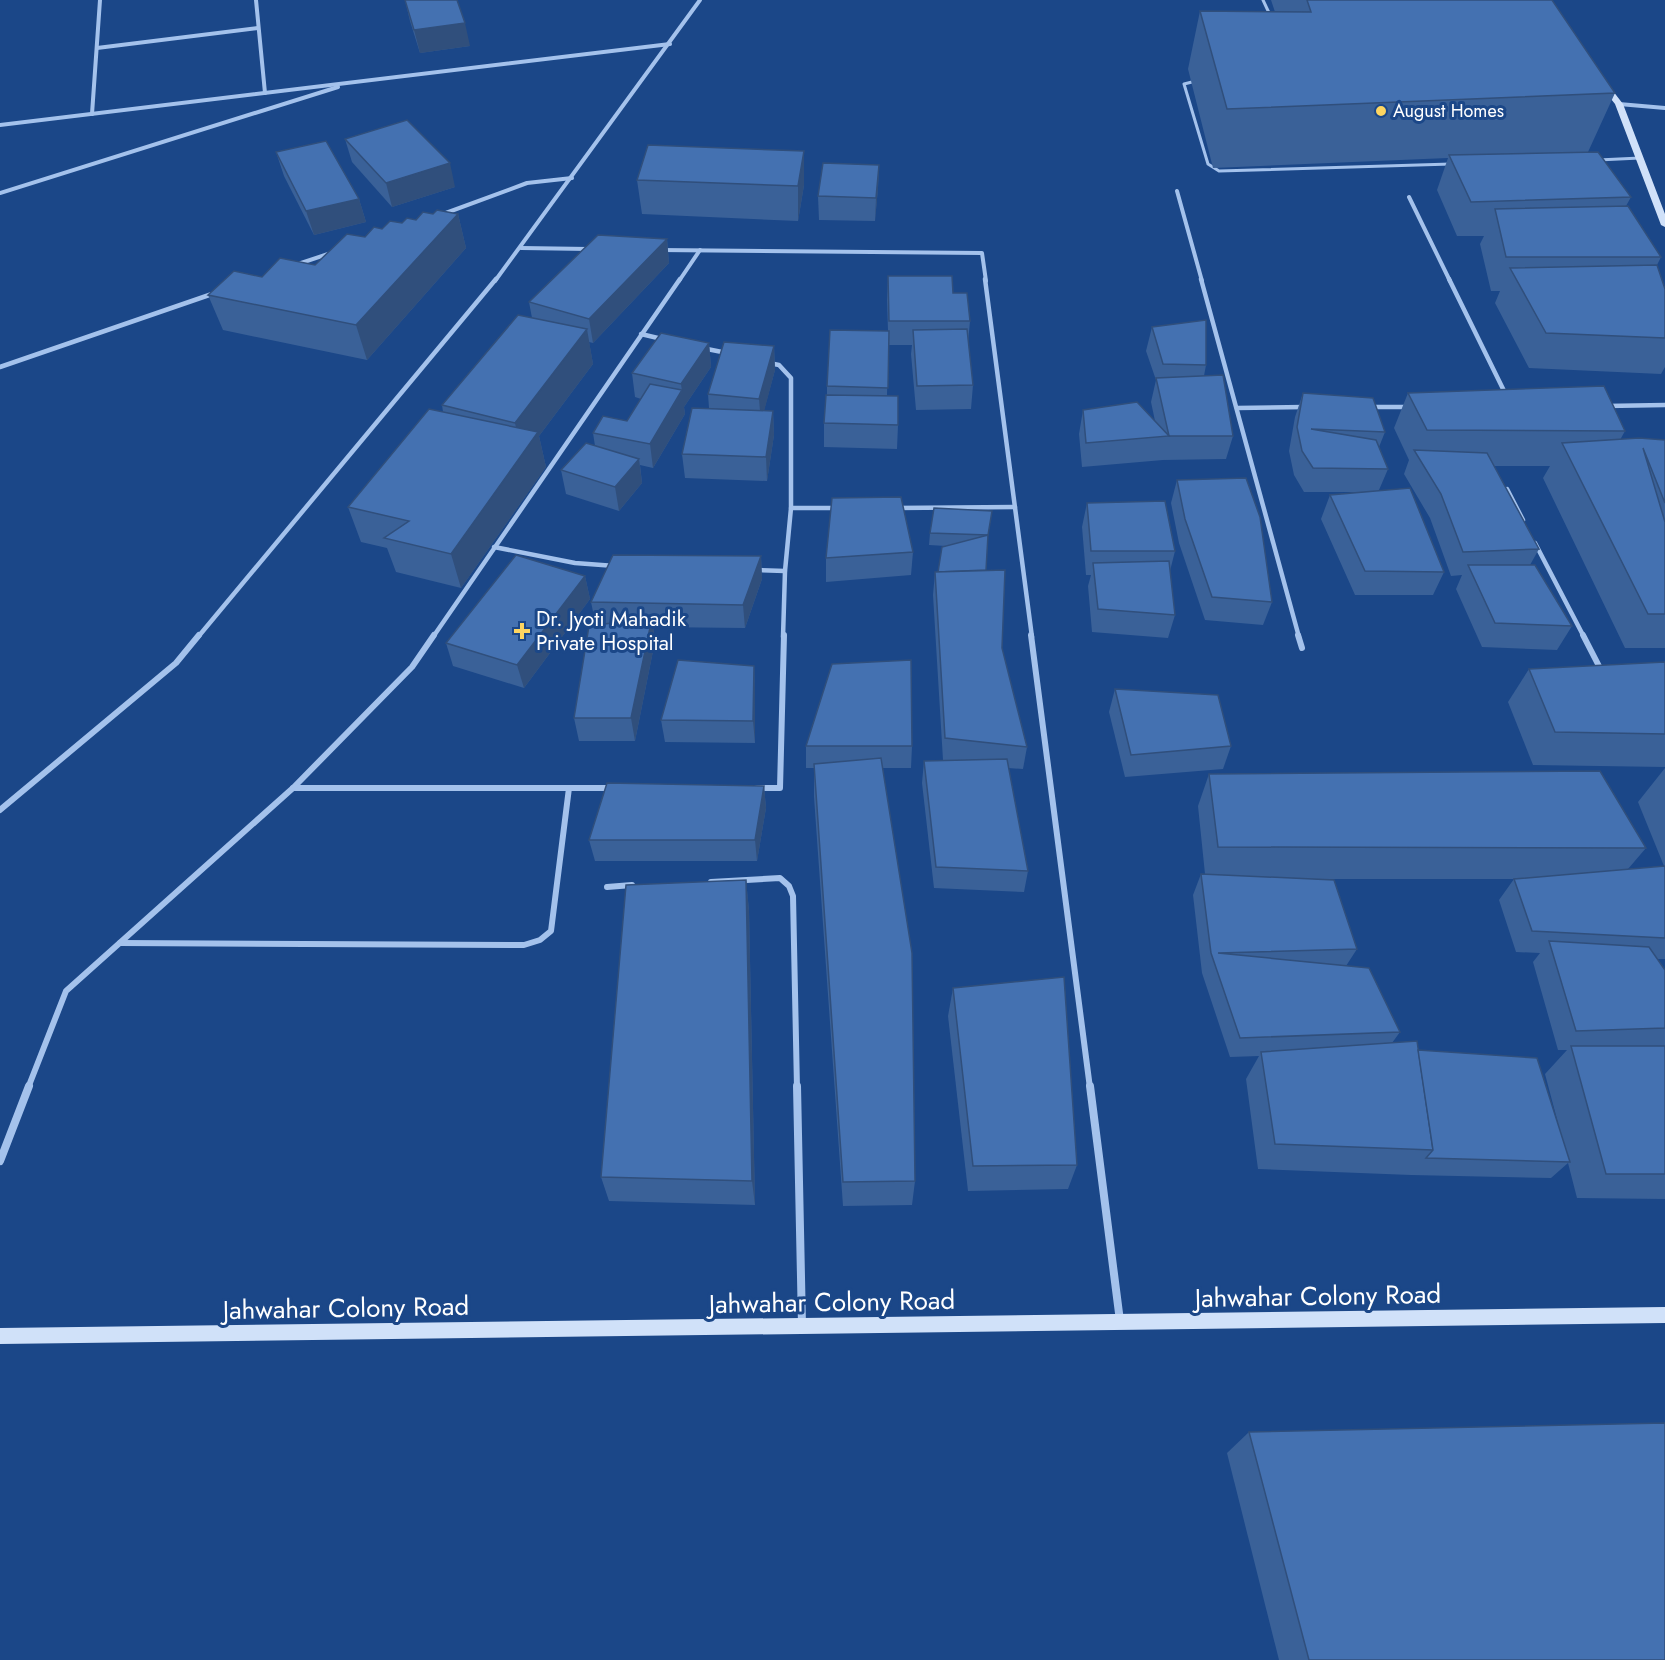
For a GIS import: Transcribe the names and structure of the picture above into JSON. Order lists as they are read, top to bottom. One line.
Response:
{"streets":{"street":["Jahwahar Colony Road"]},"places":{"other":["August Homes"],"health":["Dr. Jyoti Mahadik Private Hospital"]}}
